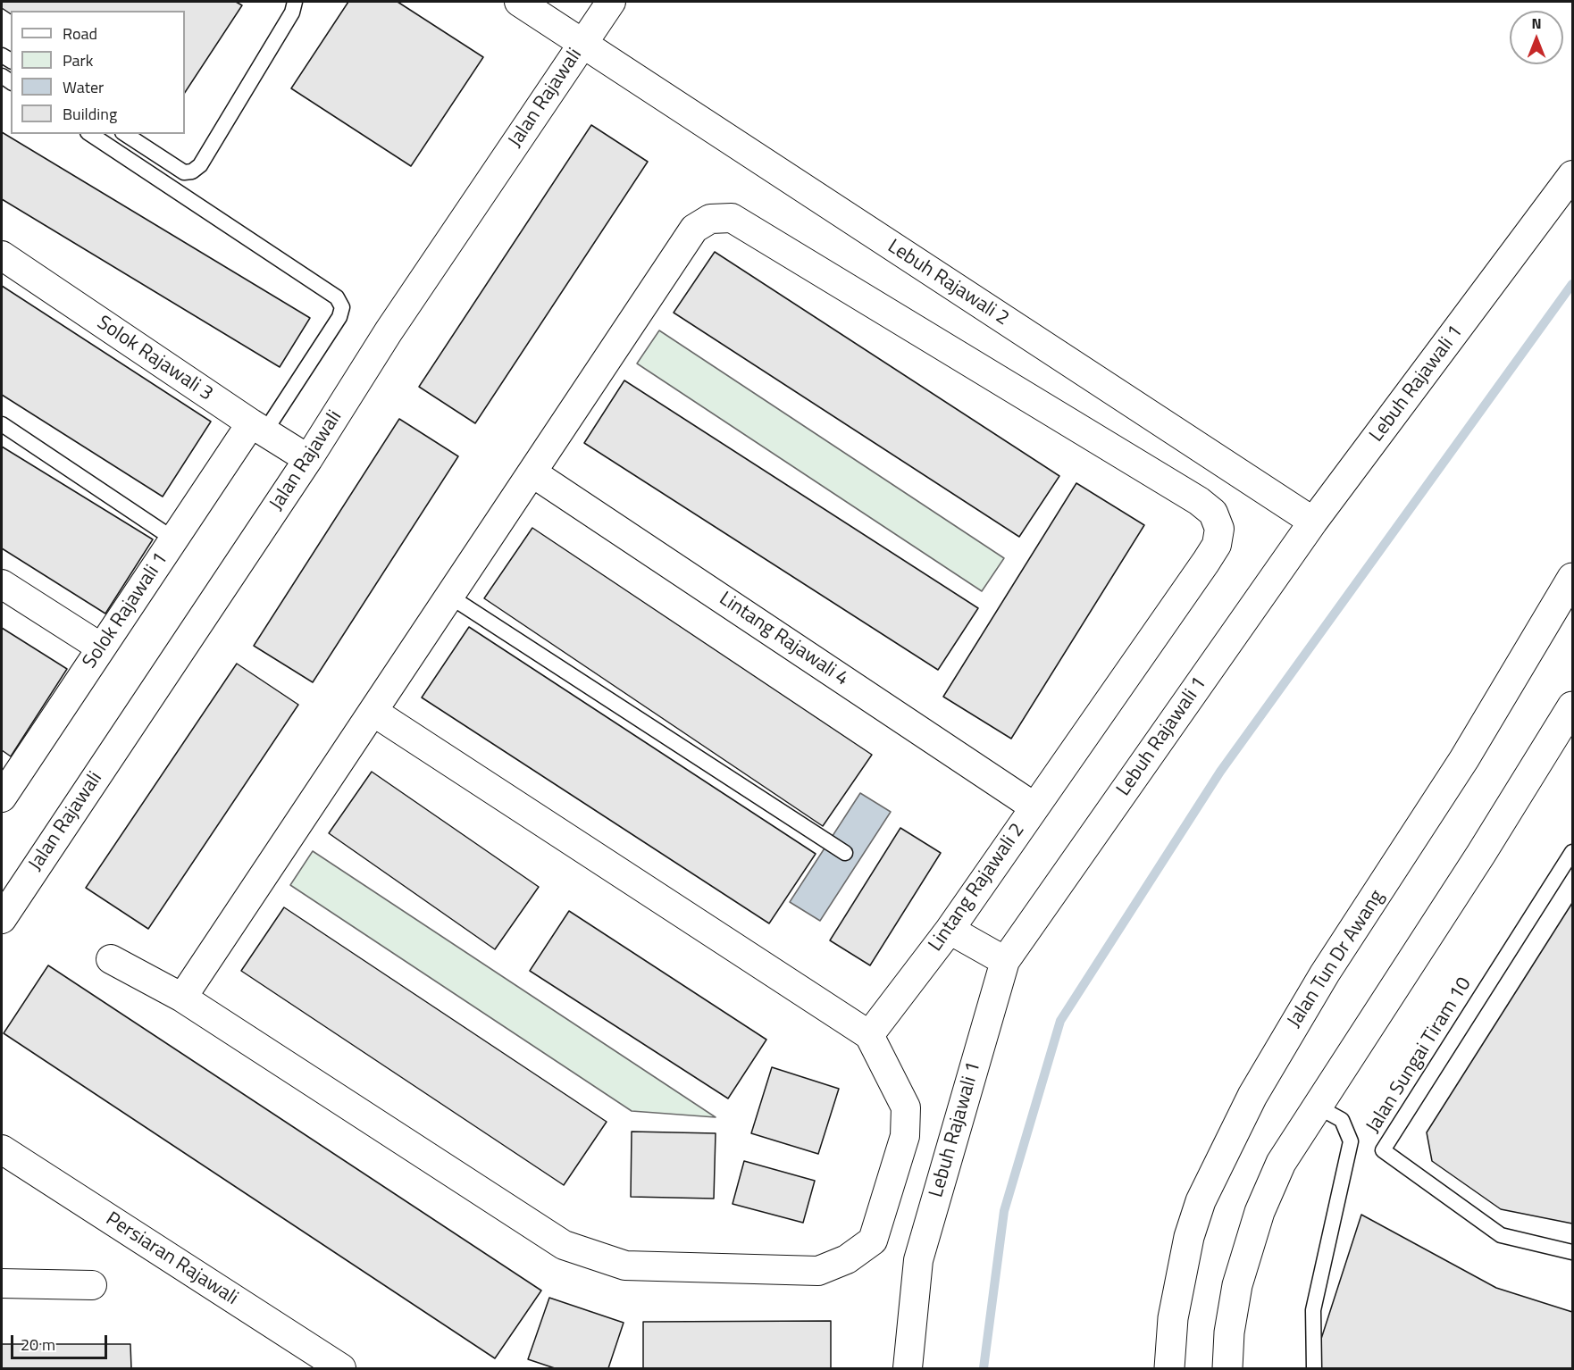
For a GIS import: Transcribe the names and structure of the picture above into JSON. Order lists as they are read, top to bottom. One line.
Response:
{"streets":{"main road":["Jalan Tun Dr Awang"],"street":["Jalan Rajawali","Lebuh Rajawali 2","Solok Rajawali 3","Lebuh Rajawali 1","Solok Rajawali 1","Lintang Rajawali 4","Lintang Rajawali 2","Persiaran Rajawali"],"lane":["Jalan Sungai Tiram 10"]},"crossings":[["Jalan Rajawali","Lebuh Rajawali 2"],["Jalan Rajawali","Solok Rajawali 3"],["Lebuh Rajawali 2","Lebuh Rajawali 1"],["Solok Rajawali 3","Solok Rajawali 1"],["Lintang Rajawali 4","Lintang Rajawali 2"]],"legend":["Road","Park","Water","Building"],"scale_bar":"20 m","north":"top"}
